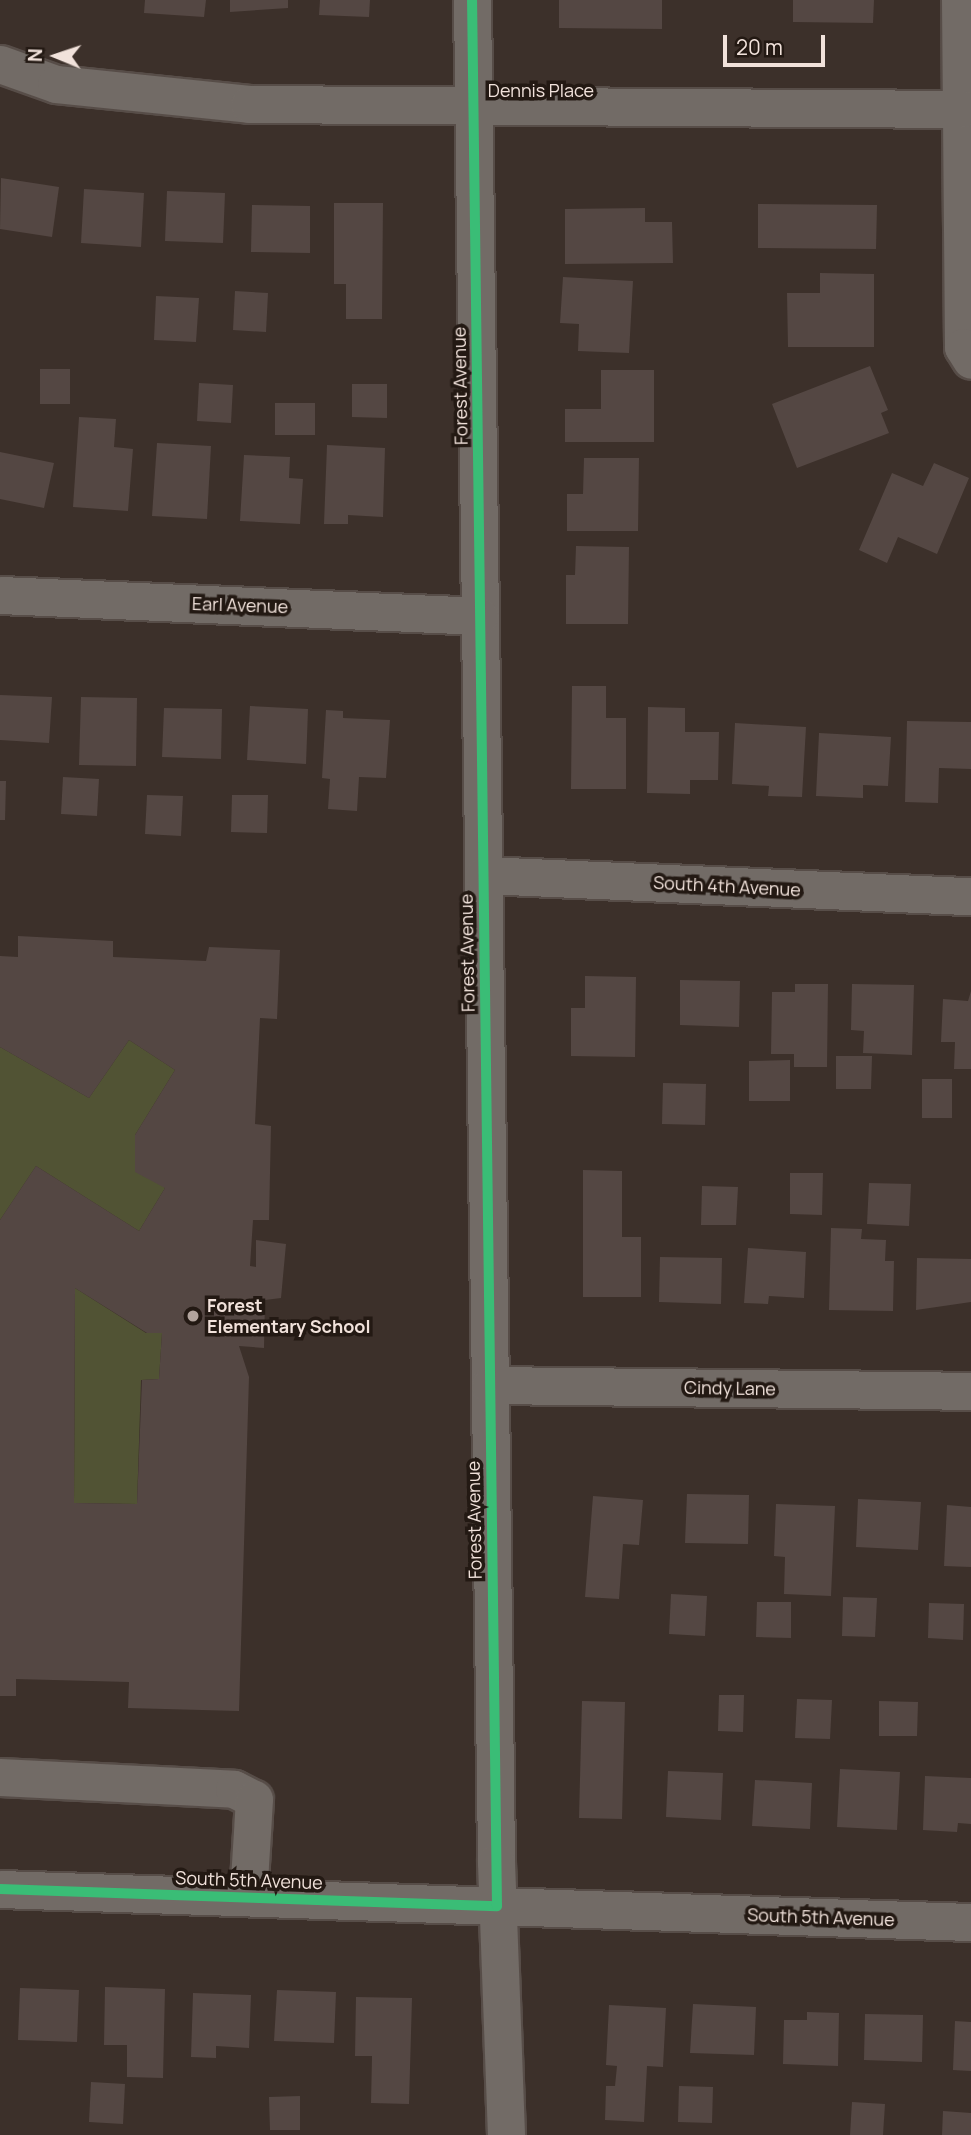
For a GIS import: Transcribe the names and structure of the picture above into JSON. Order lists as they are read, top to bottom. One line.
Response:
{"streets":{"street":["Dennis Place","Forest Avenue","Earl Avenue","South 4th Avenue","Cindy Lane","South 5th Avenue"]},"crossings":[["Dennis Place","Forest Avenue"],["Forest Avenue","Earl Avenue"],["Forest Avenue","South 4th Avenue"],["Forest Avenue","Cindy Lane"],["Forest Avenue","South 5th Avenue"]],"places":["Forest Elementary School"],"scale_bar":"20 m","north":"left"}
